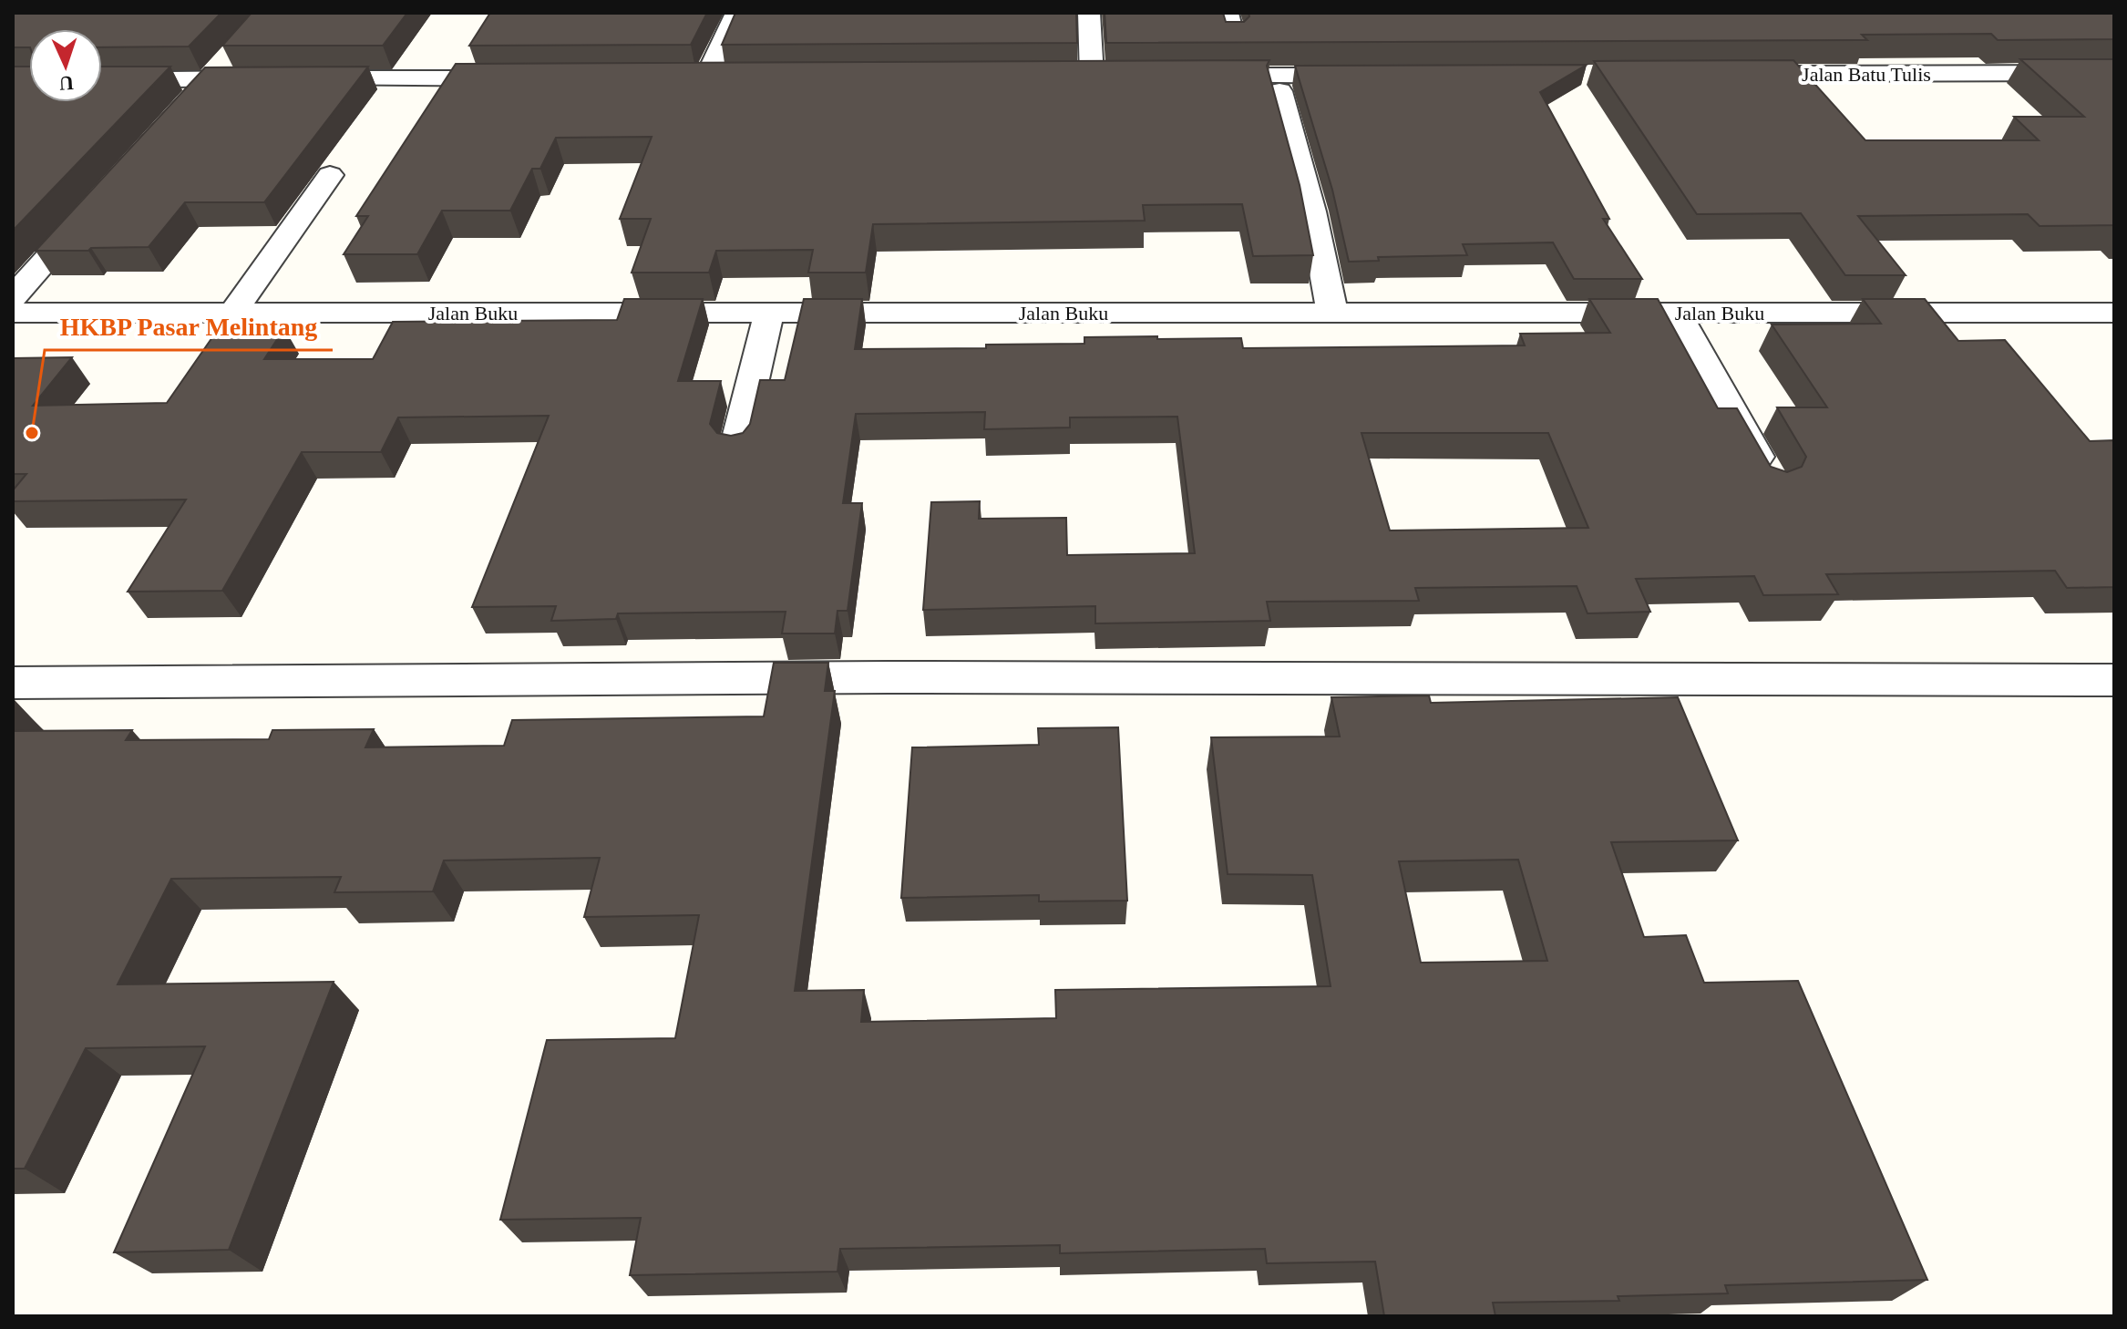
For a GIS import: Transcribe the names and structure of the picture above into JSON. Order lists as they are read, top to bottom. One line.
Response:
{"streets":{"street":["Jalan Batu Tulis","Jalan Buku"]},"places":["HKBP Pasar Melintang"],"north":"bottom"}
